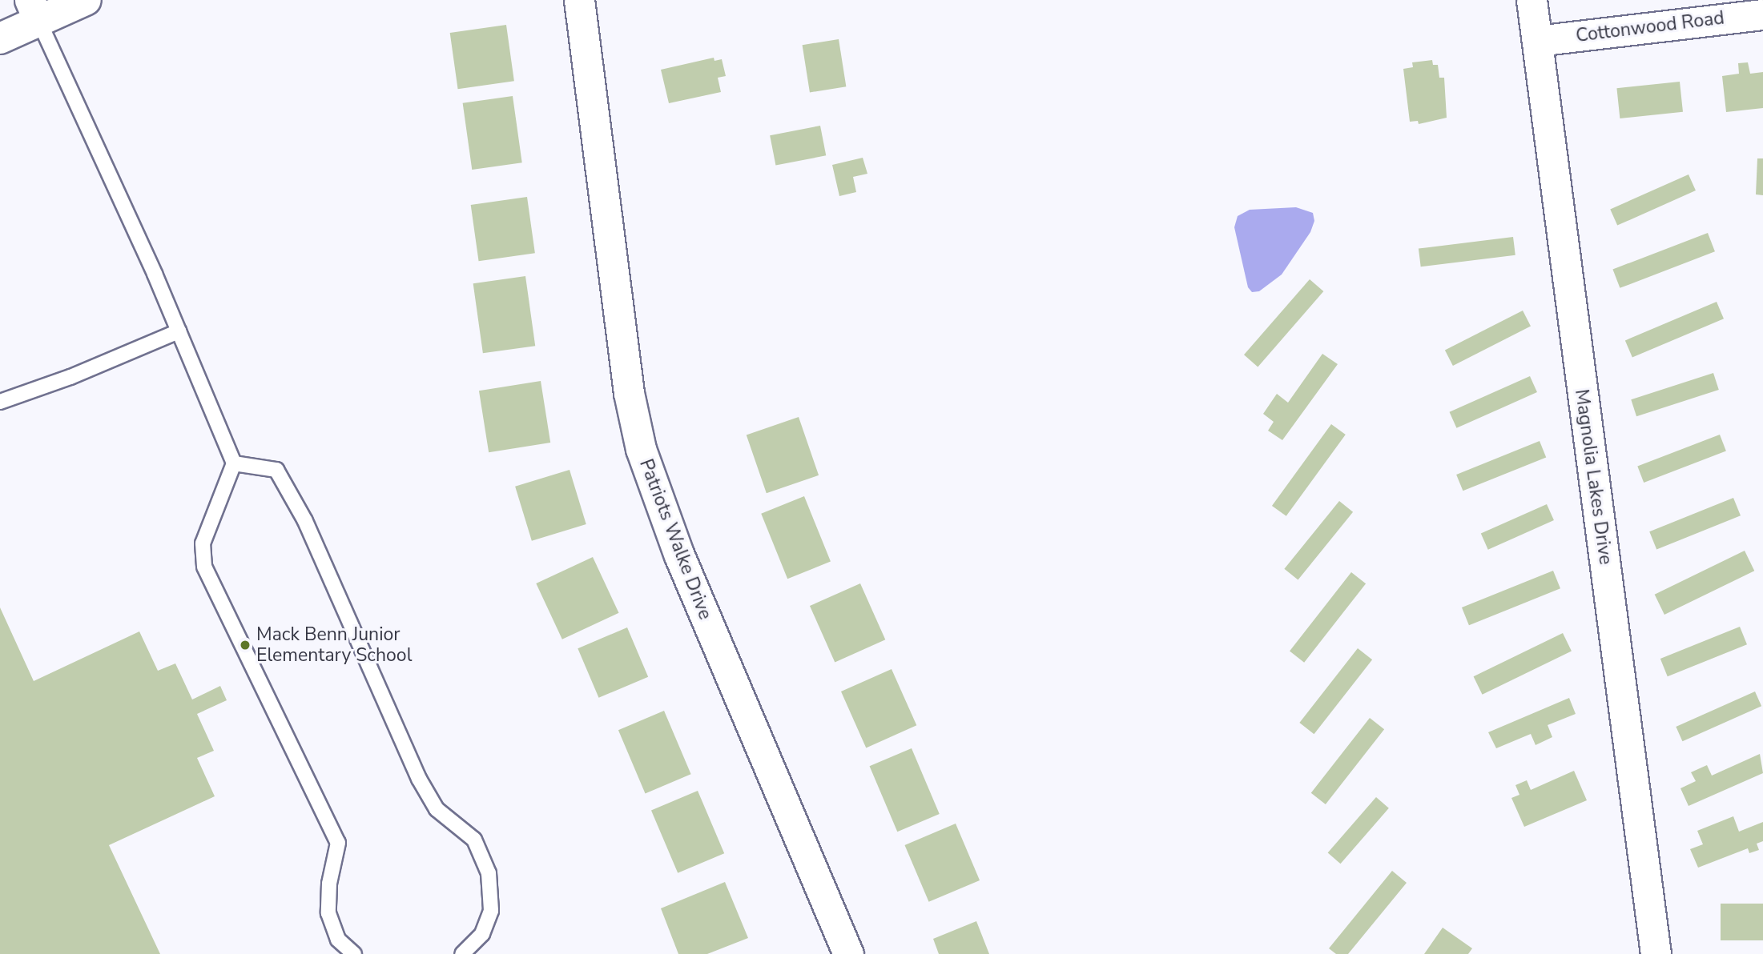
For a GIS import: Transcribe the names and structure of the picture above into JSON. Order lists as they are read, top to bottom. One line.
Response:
{"streets":{"street":["Cottonwood Road","Magnolia Lakes Drive","Patriots Walke Drive"]},"crossings":[["Cottonwood Road","Magnolia Lakes Drive"]],"places":["Mack Benn Junior Elementary School"]}
